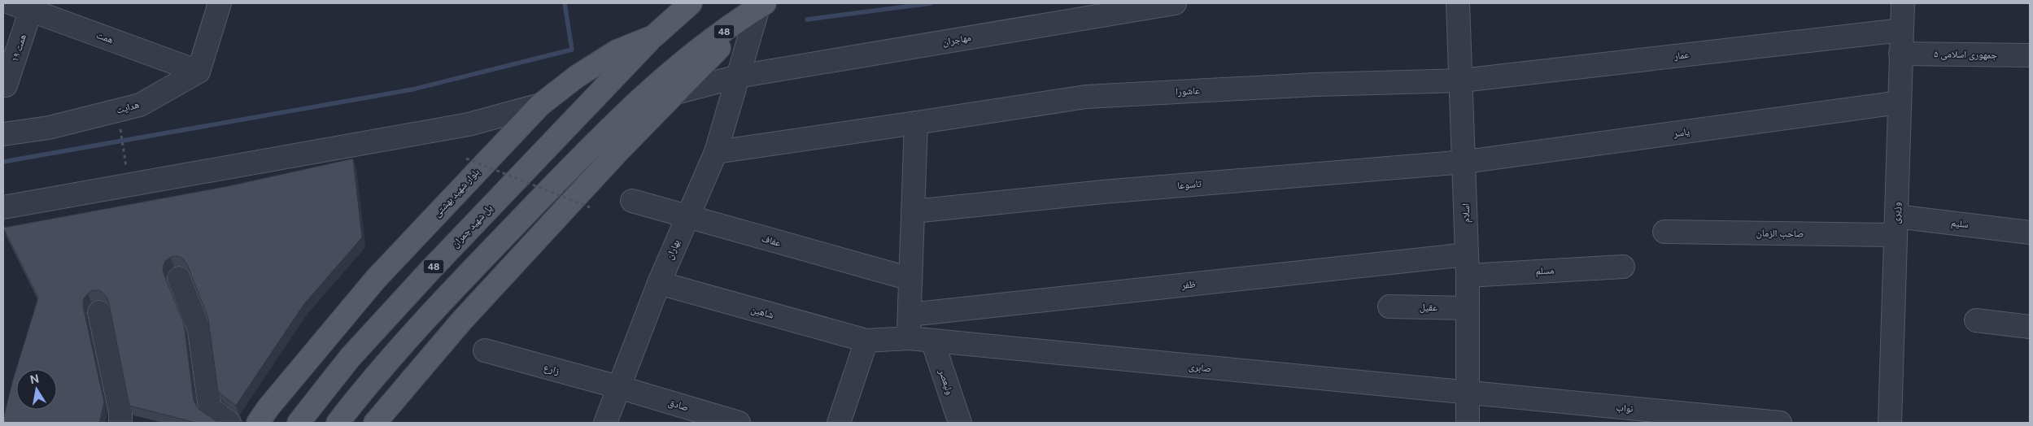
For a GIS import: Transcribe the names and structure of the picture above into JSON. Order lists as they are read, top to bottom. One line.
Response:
{"streets":{"main road":["48","بلوار شهید بهشتی","پل شهید چمران"],"street":["همت","مهاجران","همت ۱۹","جمهوری اسلامی ۵","عمار","عاشورا","هدایت","یاسر","تاسوعا","اسلام","وزیری","سلیم","صاحب الزمان","عفاف","بهاران","مسلم","ظفر","عقیل","شاهین","صابری","زارع","ولیعصر","صادق","نواب"]},"crossings":[["48","بهاران"],["همت","همت ۱۹"],["همت","هدایت"],["مهاجران","بهاران"],["جمهوری اسلامی ۵","وزیری"],["عمار","عاشورا"],["عمار","اسلام"],["عمار","وزیری"],["عاشورا","اسلام"],["عاشورا","بهاران"],["یاسر","تاسوعا"],["یاسر","اسلام"],["یاسر","وزیری"],["تاسوعا","اسلام"],["بلوار شهید بهشتی","پل شهید چمران"],["اسلام","مسلم"],["اسلام","ظفر"],["اسلام","عقیل"],["اسلام","صابری"],["اسلام","نواب"],["وزیری","سلیم"],["وزیری","صاحب الزمان"],["سلیم","صاحب الزمان"],["عفاف","بهاران"],["بهاران","شاهین"],["بهاران","زارع"],["بهاران","صادق"],["مسلم","ظفر"],["شاهین","صابری"],["صابری","ولیعصر"],["صابری","نواب"],["زارع","صادق"]],"north":"top"}
